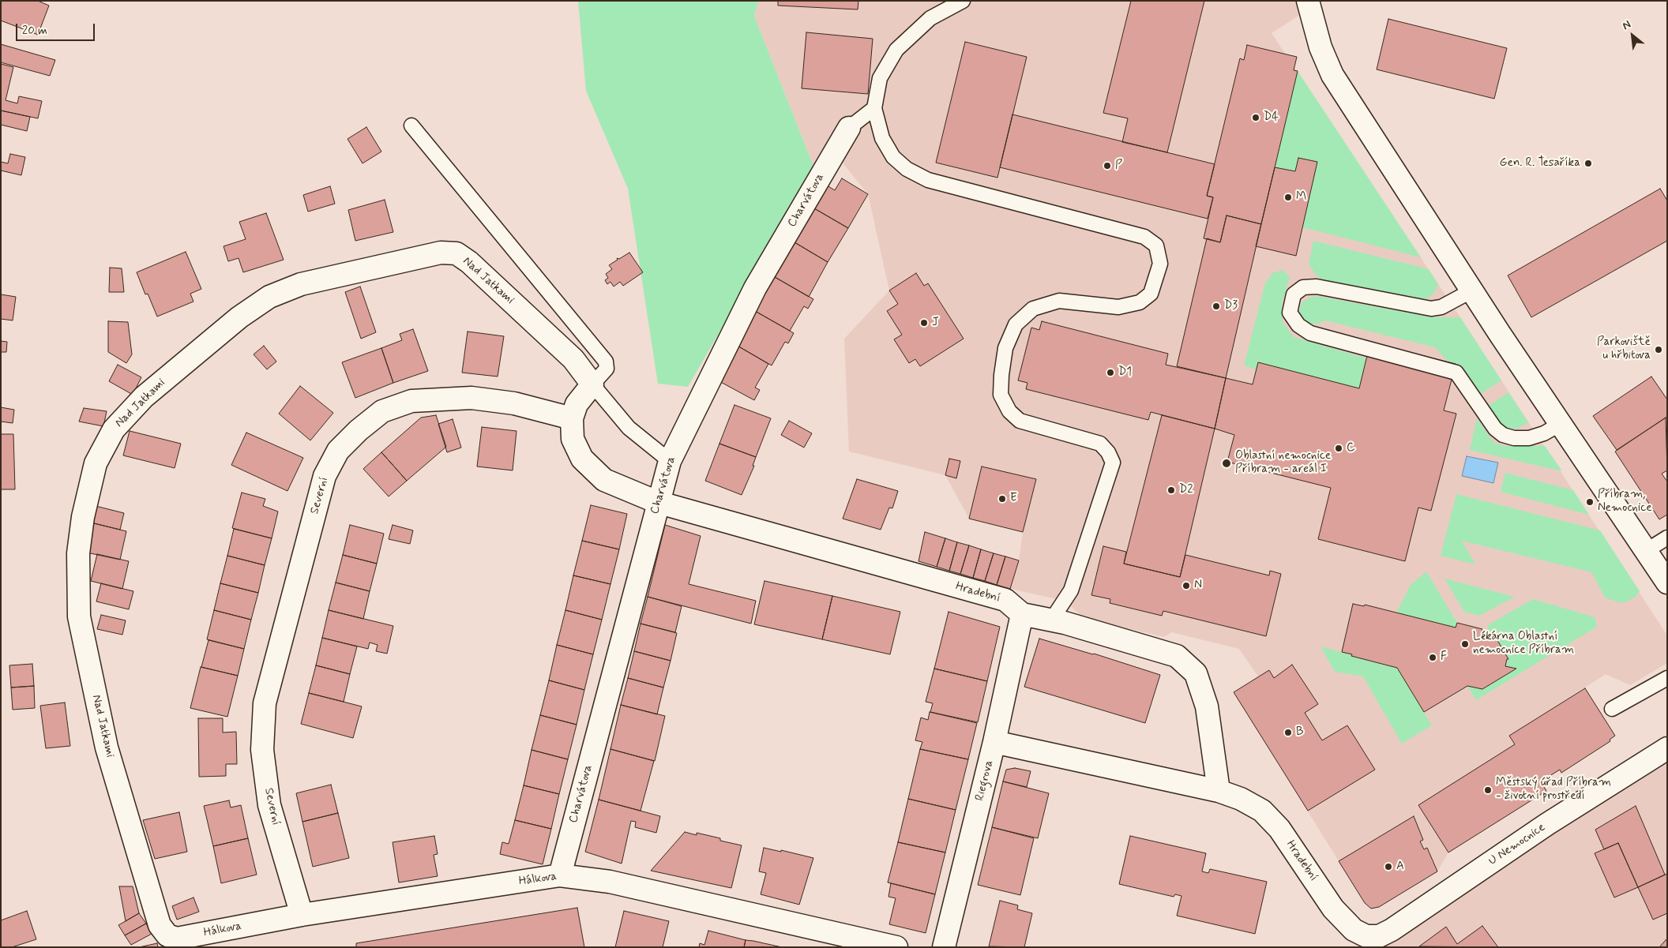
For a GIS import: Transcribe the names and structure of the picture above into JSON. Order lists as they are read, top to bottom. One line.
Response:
{"streets":{"street":["Charvátova","Nad Jatkami","Severní","Hradební","Riegrova","U Nemocnice","Hálkova"]},"crossings":[["Charvátova","Hradební"],["Charvátova","Hálkova"],["Nad Jatkami","Hálkova"],["Severní","Hálkova"],["Hradební","Riegrova"],["Hradební","U Nemocnice"]],"places":["D4","Gen. R. Tesaříka","P","M","D3","J","Parkoviště u hřbitova","D1","C","Oblastní nemocnice Příbram - areál I","D2","E","Příbram, Nemocnice","N","Lékárna Oblastní nemocnice Příbram","F","B","Městský úřad Příbram - životní prostředí","A"],"scale_bar":"20 m","north":"top left"}
